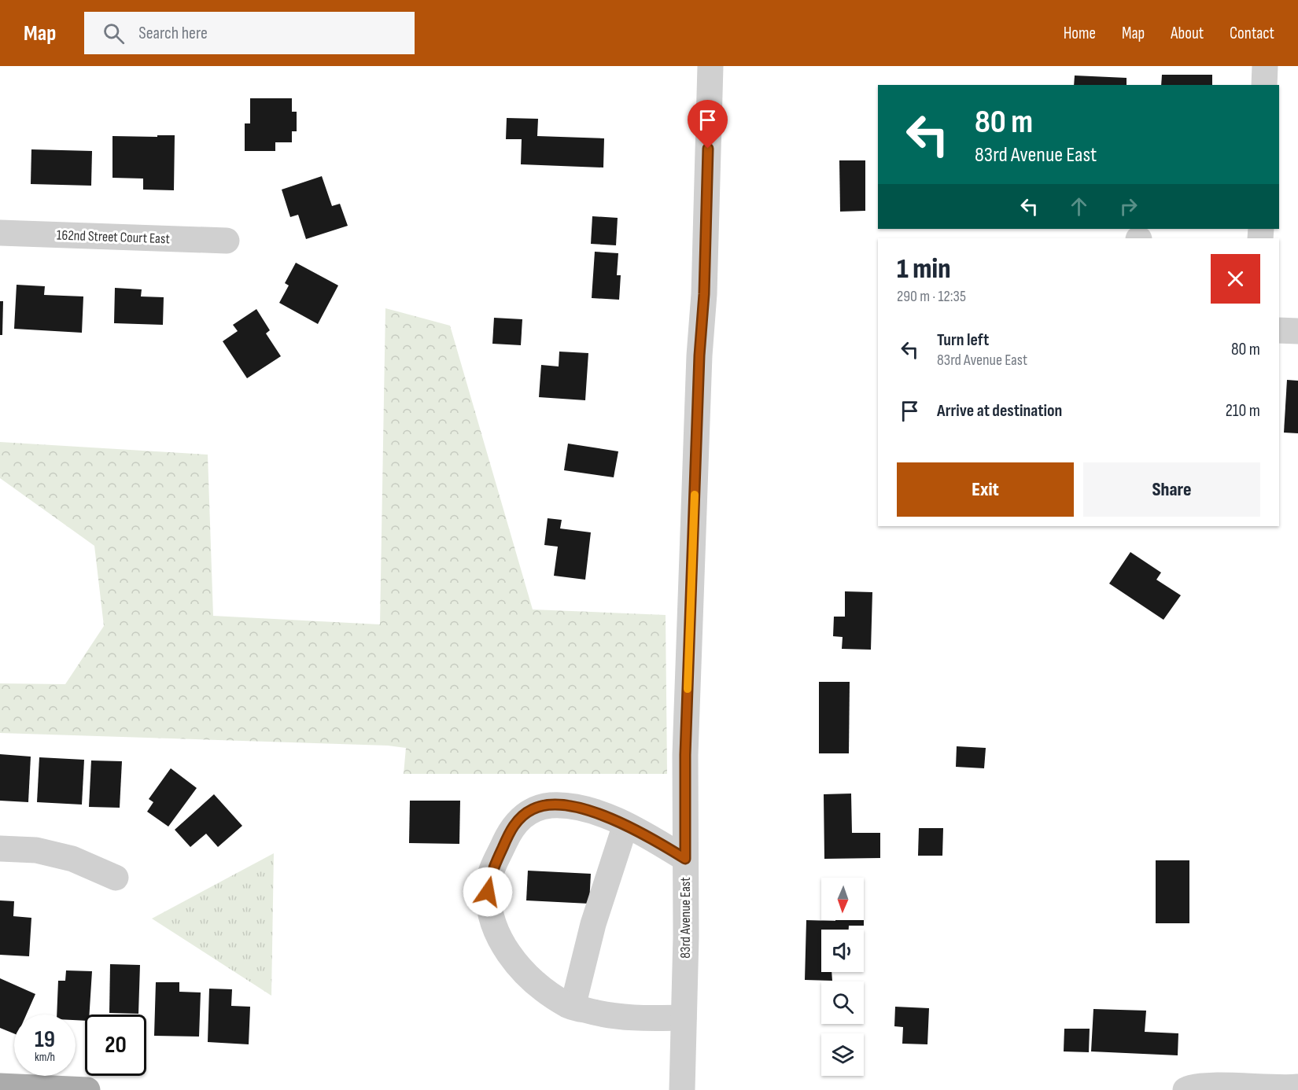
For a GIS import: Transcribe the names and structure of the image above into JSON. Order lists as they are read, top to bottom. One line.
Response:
{"streets":{"street":["162nd Street Court East","83rd Avenue East"]},"north":"bottom","page":{"header":"Map","search":"Search here","nav":["Home","Map","About","Contact"],"turn":["80 m","83rd Avenue East"],"heading":["1 min","290 m · 12:35"],"list":[{"name":"Turn left","note":"83rd Avenue East","value":"80 m"},{"name":"Arrive at destination","value":"210 m"}],"buttons":["Exit","Share"],"speed":"19 km/h","limit":"20"}}
